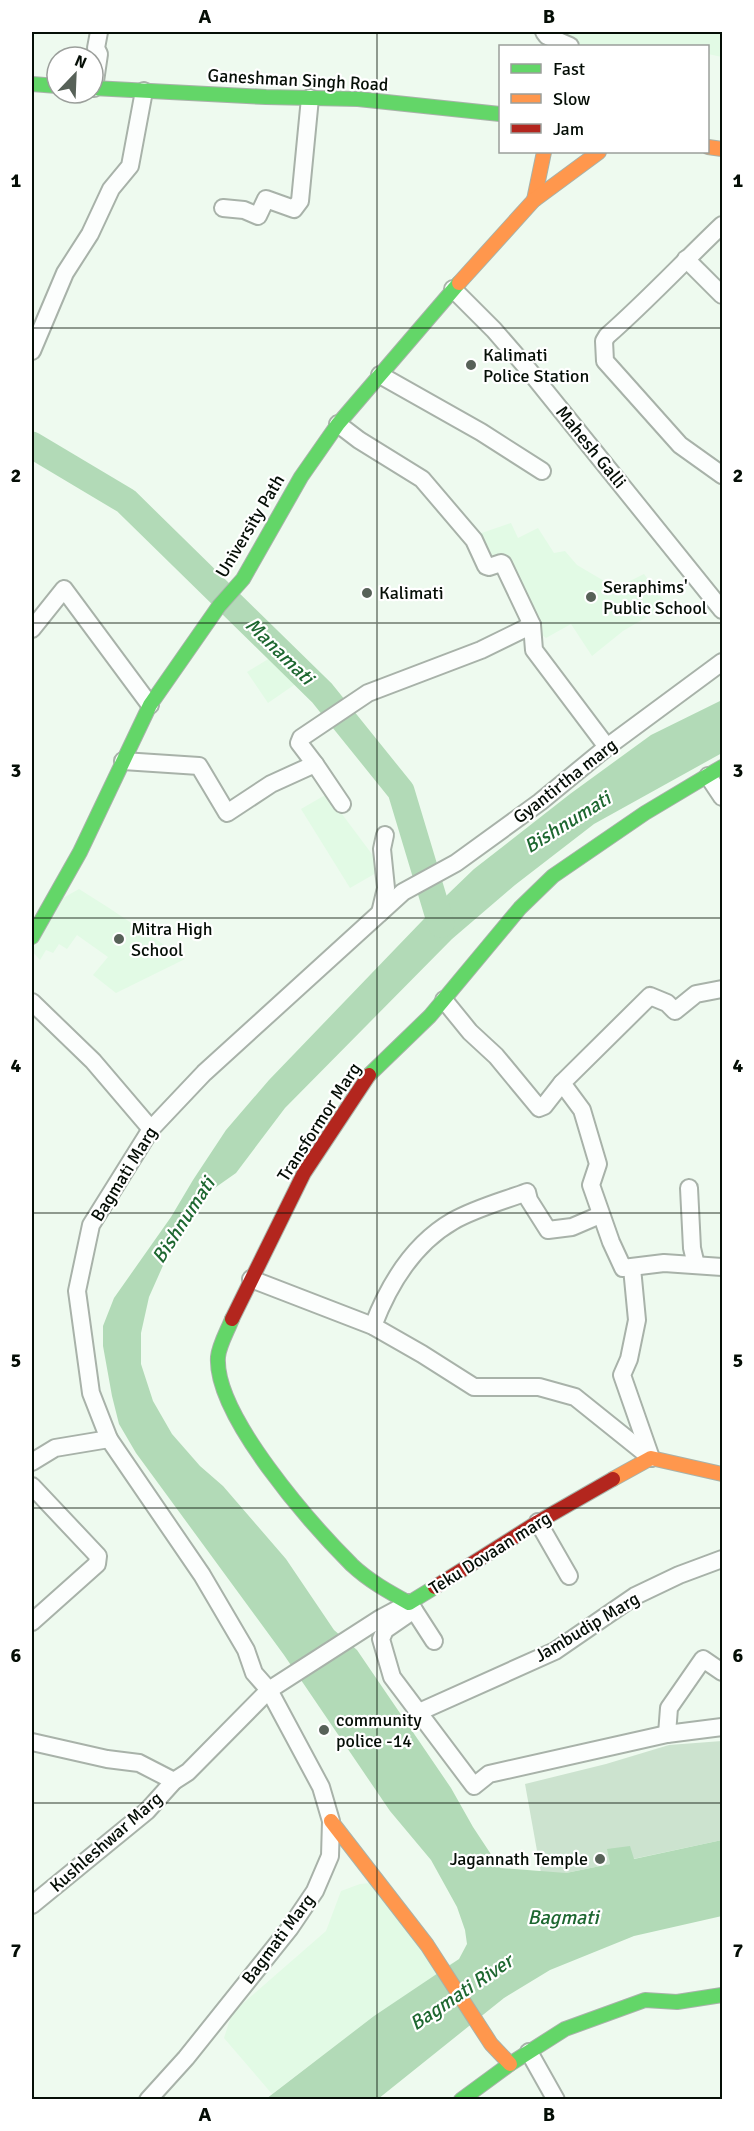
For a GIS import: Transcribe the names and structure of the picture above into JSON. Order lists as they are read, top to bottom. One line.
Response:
{"streets":{"main road":["Ganeshman Singh Road","University Path","Transformor Marg","Teku Dovaan marg"],"street":["Mahesh Galli","Gyantirtha marg","Bagmati Marg","Jambudip Marg","Kushleshwar Marg"]},"crossings":[["Mahesh Galli","University Path"],["Gyantirtha marg","Bagmati Marg"],["Transformor Marg","Teku Dovaan marg"],["Bagmati Marg","Teku Dovaan marg"]],"water":["Manamati","Bishnumati","Bagmati","Bagmati River"],"places":["Kalimati Police Station","Kalimati","Seraphims' Public School","Mitra High School","community police -14","Jagannath Temple"],"legend":["Fast","Slow","Jam"],"north":"top right","grid":{"columns":["A","B"],"rows":["1","2","3","4","5","6","7"]}}
